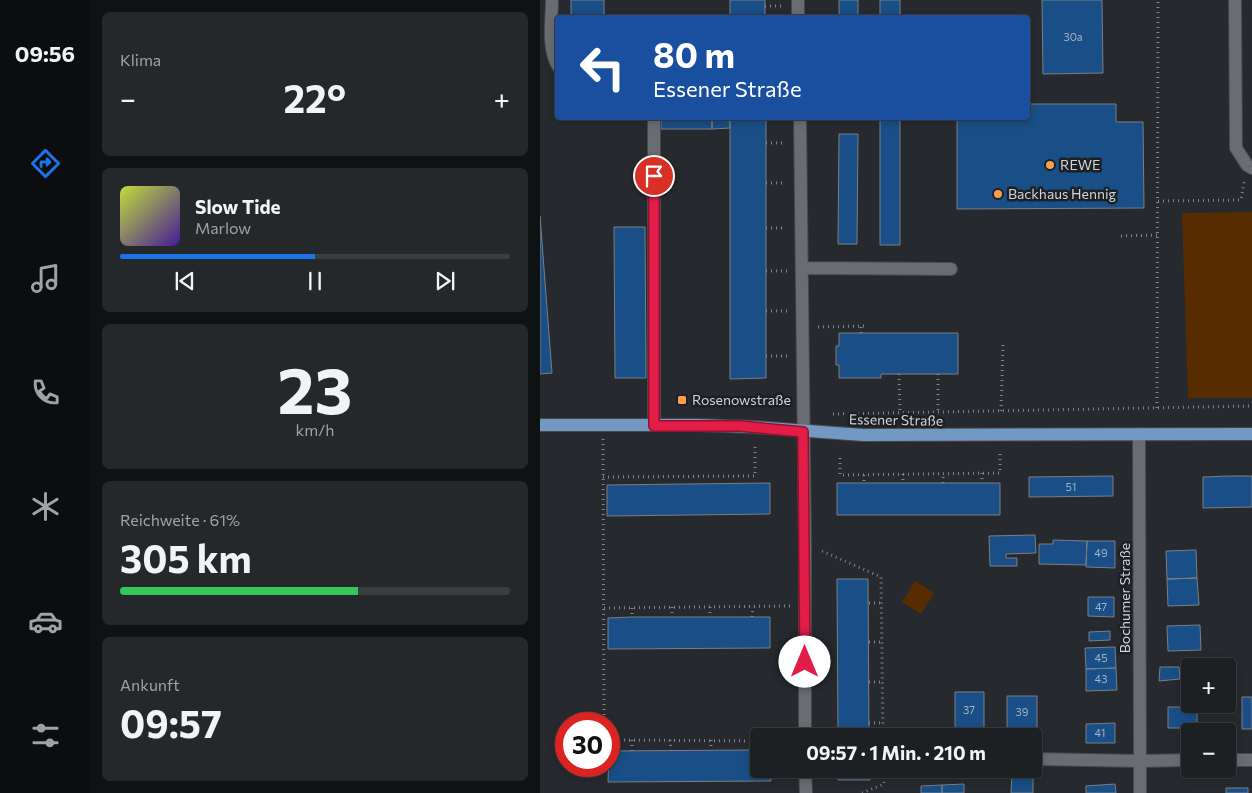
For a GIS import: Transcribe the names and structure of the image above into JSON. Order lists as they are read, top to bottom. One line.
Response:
{"streets":{"main road":["Essener Straße"],"street":["Bochumer Straße"]},"crossings":[["Essener Straße","Bochumer Straße"]],"places":{"other":["REWE","Backhaus Hennig"],"transit":["Rosenowstraße"]},"house_numbers":["30a","51","49","47","45","43","37","39","41"],"page":{"tabs":"09:56","tile":["Klima",["23","km/h"],["Reichweite · 61%","305 km"],["Ankunft","09:57"]],"turn":["80 m","Essener Straße"],"heat":["−","22°","+"],"song":["Slow Tide","Marlow"],"map_buttons":["+","−"],"limit":"30","trip":"09:57 · 1 Min. · 210 m"}}
